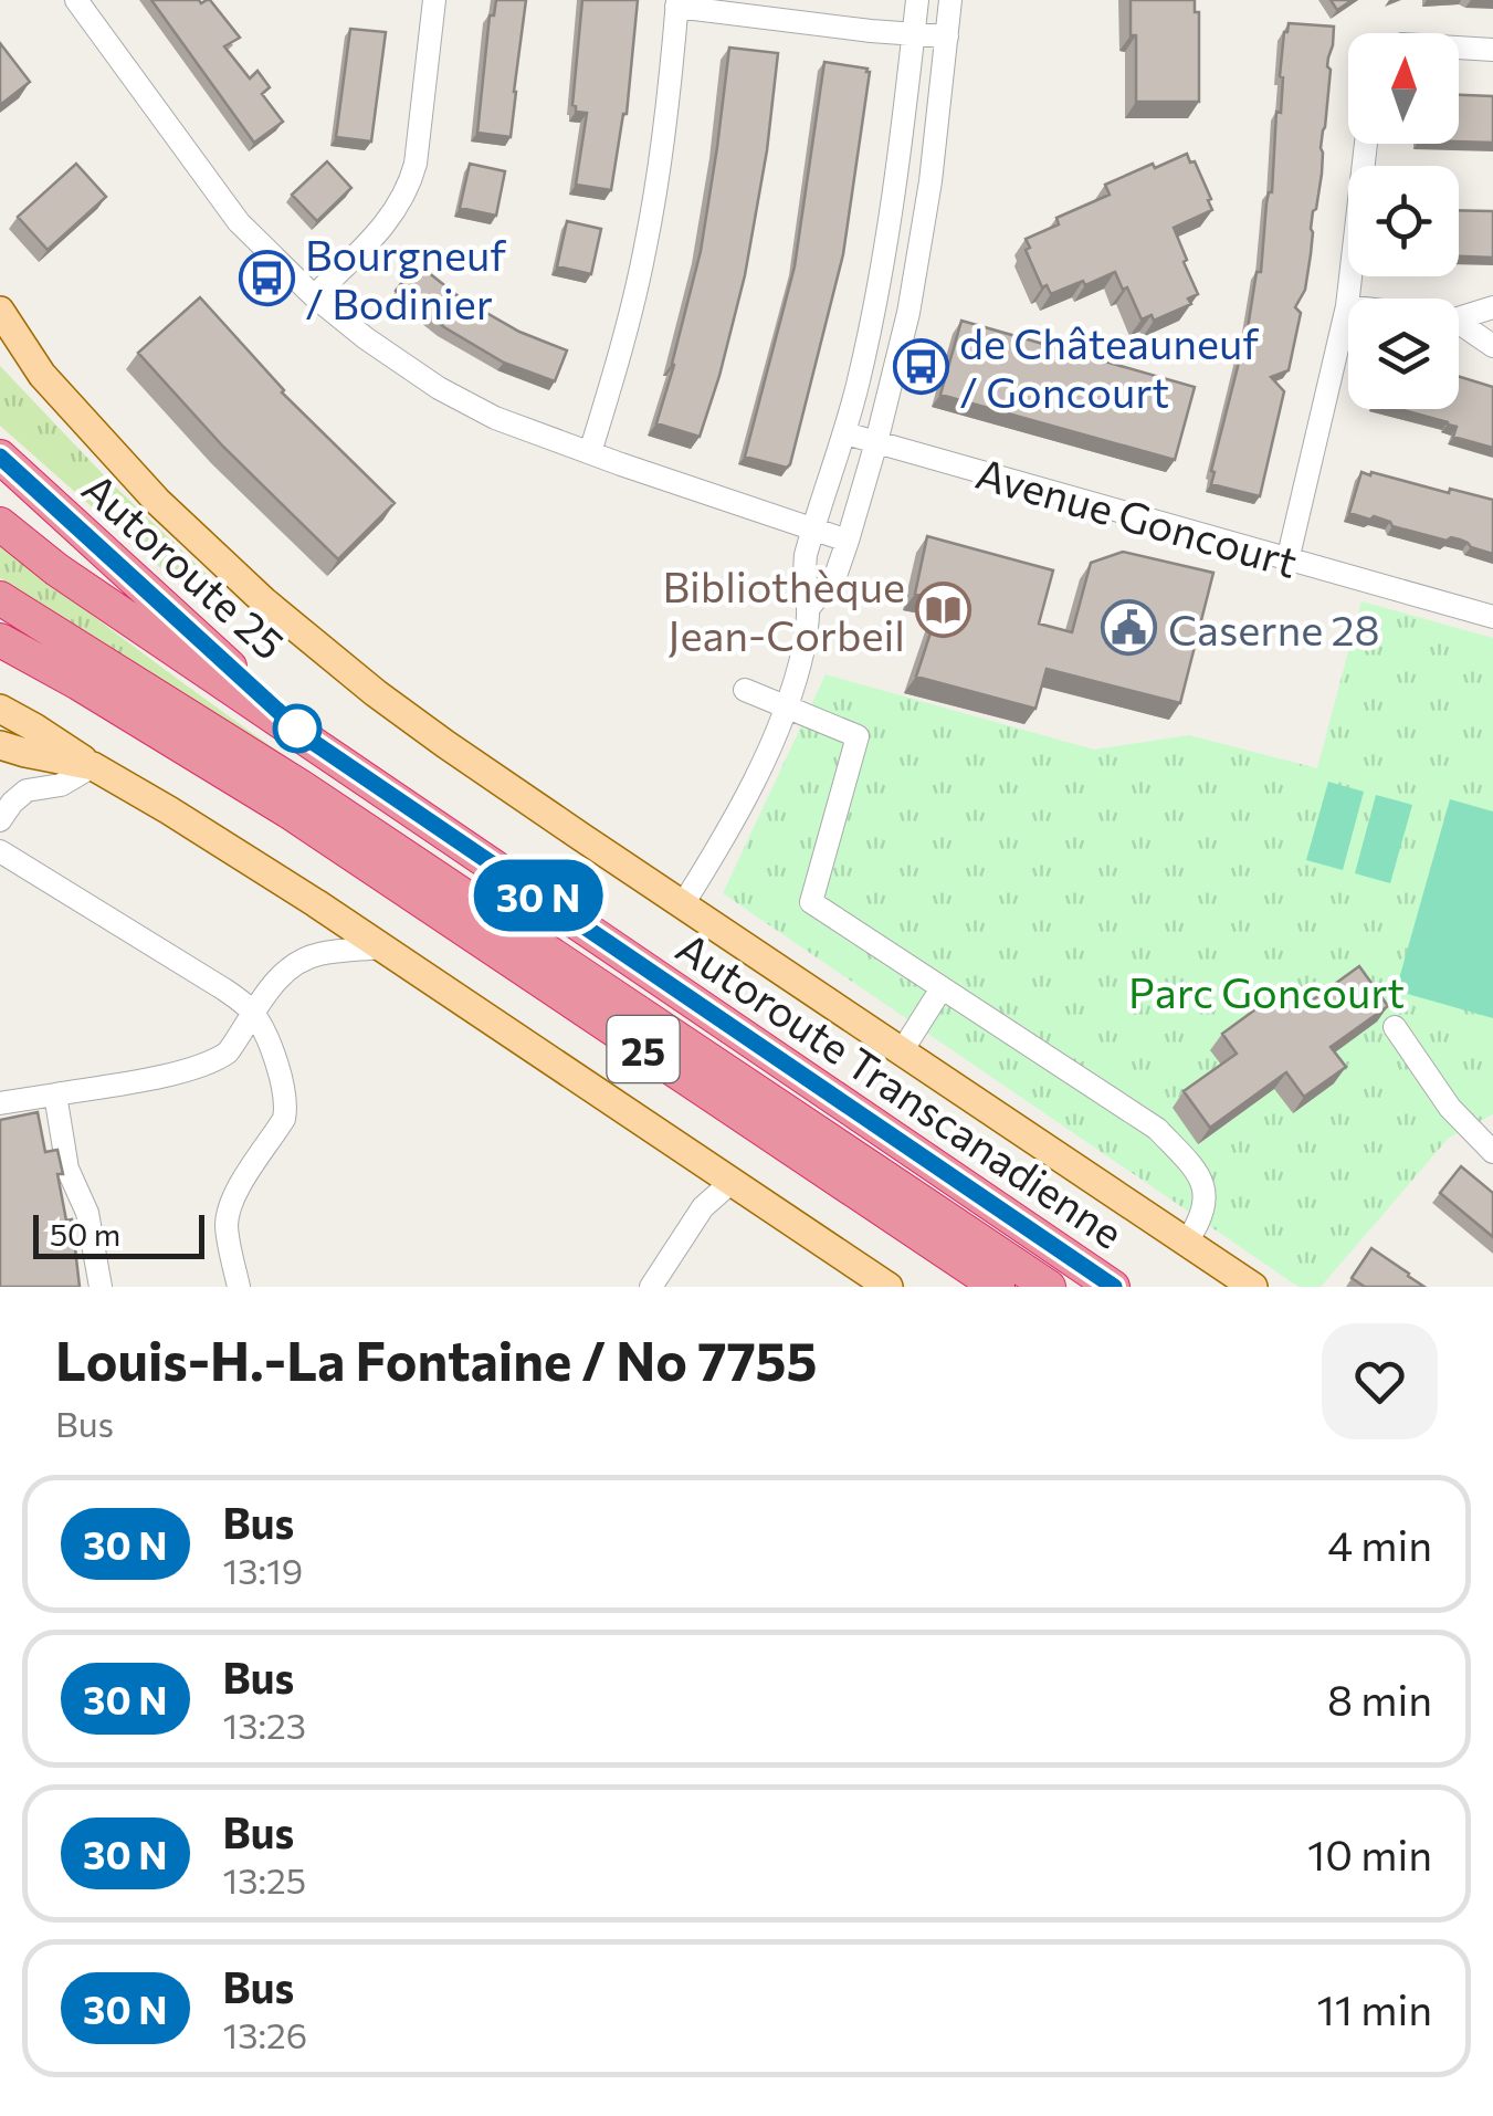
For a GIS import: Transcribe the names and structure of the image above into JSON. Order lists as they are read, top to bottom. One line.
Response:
{"streets":{"highway":["Autoroute 25","25","Autoroute Transcanadienne"],"street":["Avenue Goncourt"]},"crossings":[["Autoroute 25","Autoroute Transcanadienne"]],"parks":["Parc Goncourt"],"places":{"bus stop":["Bourgneuf / Bodinier","de Châteauneuf / Goncourt"],"library":["Bibliothèque Jean-Corbeil"],"public building":["Caserne 28"]},"scale_bar":"50 m","north":"top","page":{"on_map":"30 N","scale":"50 m","heading":["Louis-H.-La Fontaine / No 7755","Bus"],"list":[{"mark":"30 N","name":"Bus","note":"13:19","value":"4 min"},{"mark":"30 N","name":"Bus","note":"13:23","value":"8 min"},{"mark":"30 N","name":"Bus","note":"13:25","value":"10 min"},{"mark":"30 N","name":"Bus","note":"13:26","value":"11 min"}]}}
